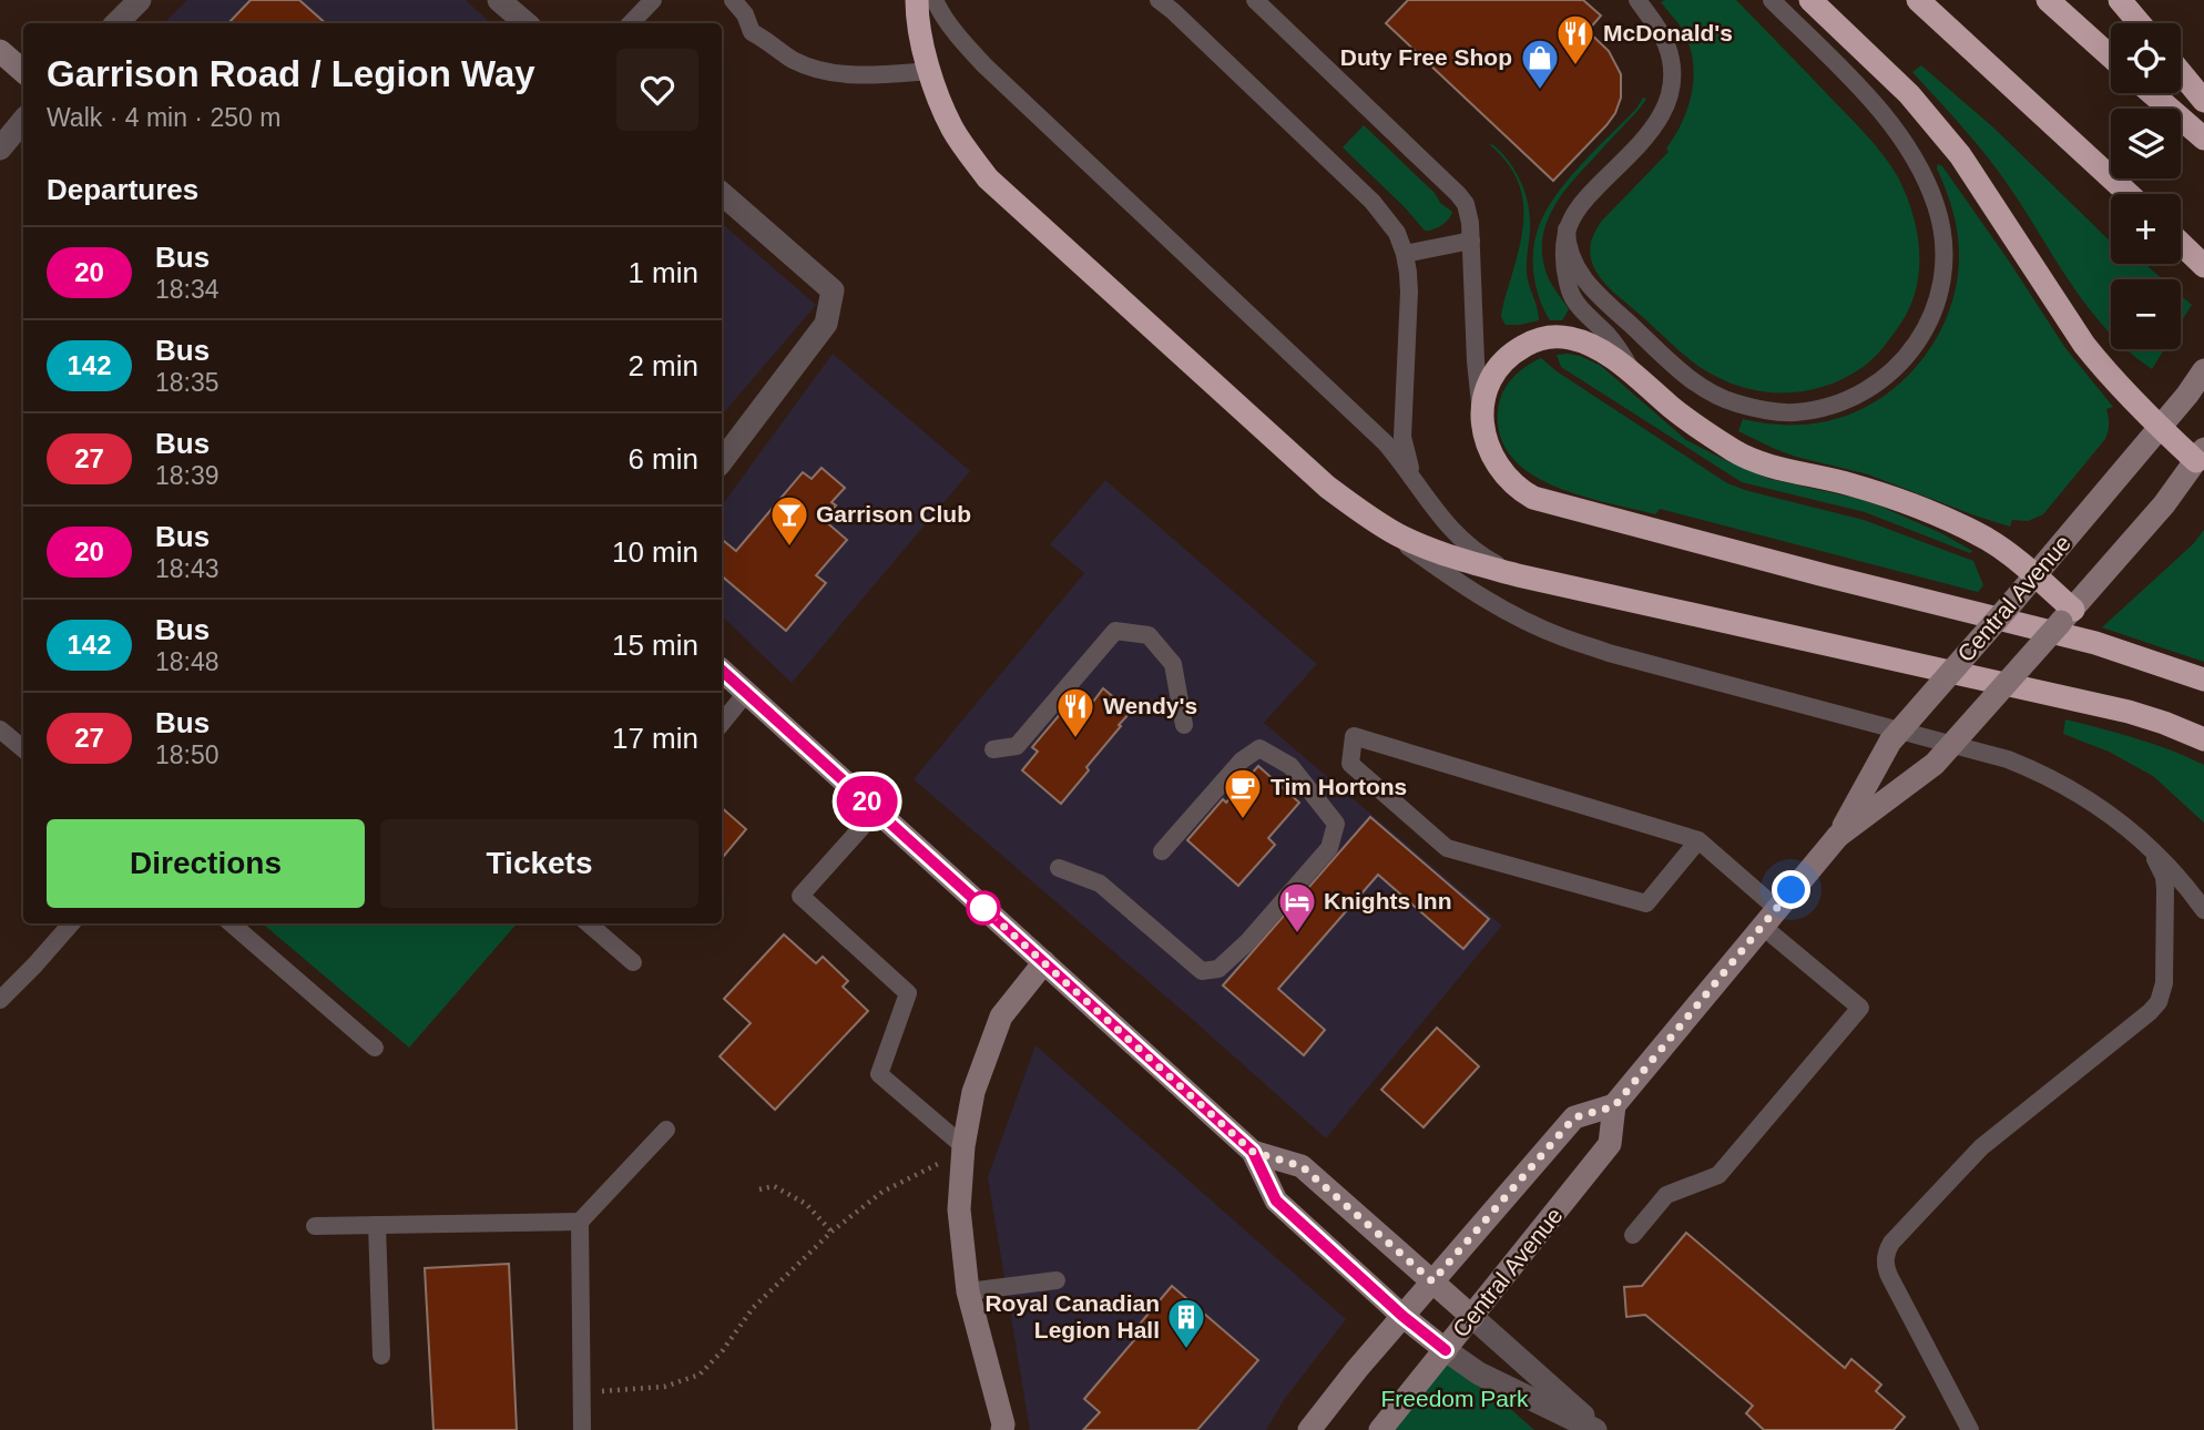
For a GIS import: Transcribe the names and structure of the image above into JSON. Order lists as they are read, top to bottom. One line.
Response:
{"streets":{"main road":["Central Avenue"]},"parks":["Freedom Park"],"places":{"restaurant":["McDonald's","Wendy's"],"shop":["Duty Free Shop"],"bar":["Garrison Club"],"cafe":["Tim Hortons"],"hotel":["Knights Inn"],"building":["Royal Canadian Legion Hall"]},"lines":["bus line 20"],"page":{"on_map":"20","map_buttons":["+","−"],"heading":[["Garrison Road / Legion Way","Walk · 4 min · 250 m"],"Departures"],"list":[{"mark":"20","name":"Bus","note":"18:34","value":"1 min"},{"mark":"142","name":"Bus","note":"18:35","value":"2 min"},{"mark":"27","name":"Bus","note":"18:39","value":"6 min"},{"mark":"20","name":"Bus","note":"18:43","value":"10 min"},{"mark":"142","name":"Bus","note":"18:48","value":"15 min"},{"mark":"27","name":"Bus","note":"18:50","value":"17 min"}],"buttons":["Directions","Tickets"]}}
